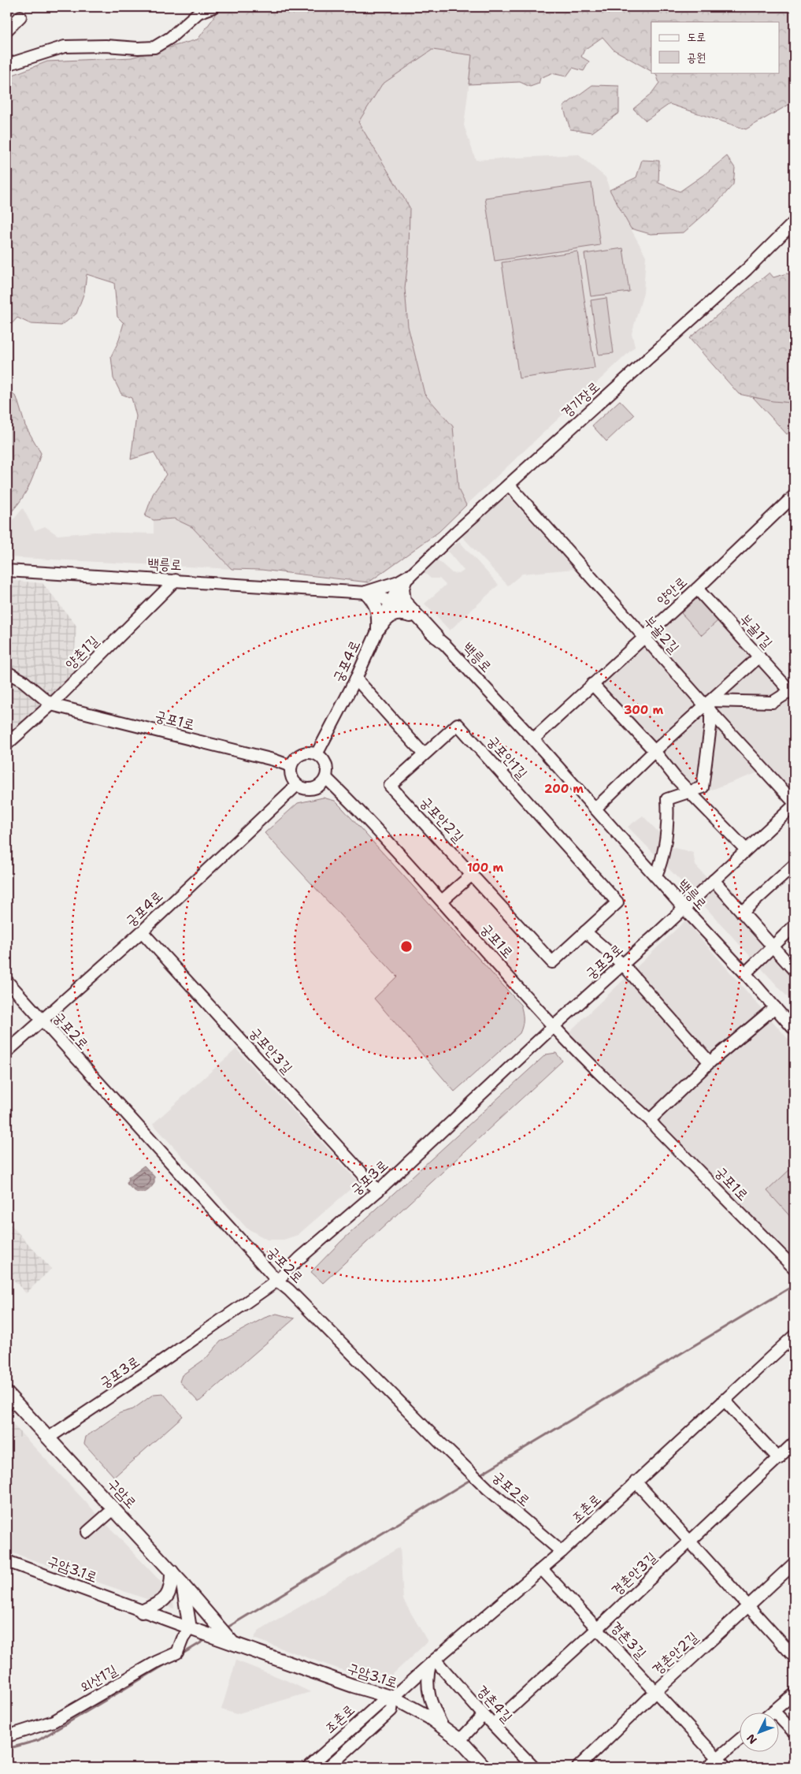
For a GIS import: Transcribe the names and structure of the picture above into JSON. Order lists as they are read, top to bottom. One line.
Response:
{"streets":{"main road":["구암로","구암3.1로"],"street":["경기장로","백릉로","양안로","부골1길","부골2길","양촌1길","궁포4로","궁포1로","궁포안1길","궁포안2길","궁포3로","궁포2로","궁포안3길","조촌로","경촌안3길","경촌3길","경촌안2길","외산1길","경촌4길"]},"crossings":[["경기장로","백릉로"],["경기장로","부골2길"],["경기장로","궁포4로"],["백릉로","양안로"],["백릉로","양촌1길"],["백릉로","궁포4로"],["백릉로","궁포3로"],["양안로","부골1길"],["양안로","부골2길"],["부골2길","궁포3로"],["양촌1길","궁포1로"],["궁포4로","궁포1로"],["궁포4로","궁포2로"],["궁포4로","궁포안3길"],["궁포1로","궁포3로"],["궁포안1길","궁포안2길"],["궁포3로","궁포2로"],["궁포3로","궁포안3길"],["궁포3로","구암로"],["궁포2로","조촌로"],["구암로","구암3.1로"],["조촌로","구암3.1로"],["조촌로","경촌3길"],["조촌로","경촌4길"],["구암3.1로","외산1길"],["경촌안3길","경촌3길"],["경촌안3길","경촌4길"],["경촌3길","경촌안2길"]],"legend":["도로","공원"],"north":"bottom left","rings":["300 m","200 m","100 m"]}
